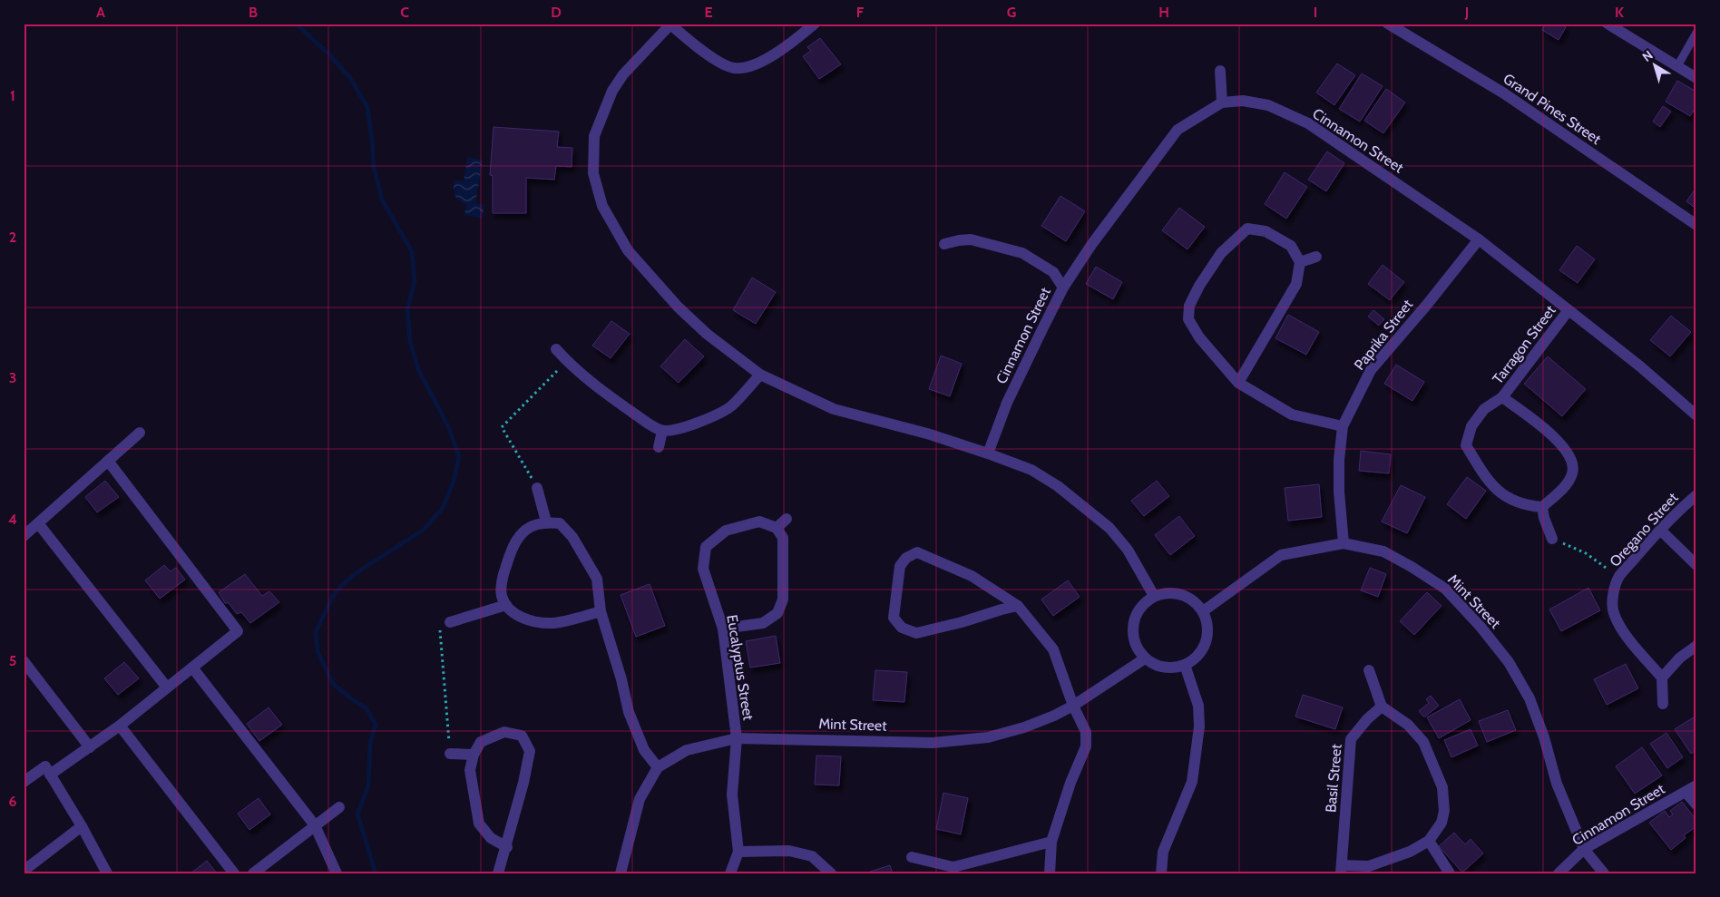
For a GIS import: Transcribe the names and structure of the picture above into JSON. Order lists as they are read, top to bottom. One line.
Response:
{"streets":{"street":["Grand Pines Street","Cinnamon Street","Paprika Street","Tarragon Street","Oregano Street","Mint Street","Eucalyptus Street","Basil Street"]},"crossings":[["Cinnamon Street","Paprika Street"],["Cinnamon Street","Tarragon Street"],["Cinnamon Street","Mint Street"],["Paprika Street","Mint Street"],["Mint Street","Eucalyptus Street"]],"north":"top left","grid":{"columns":["A","B","C","D","E","F","G","H","I","J","K"],"rows":["1","2","3","4","5","6"]}}
